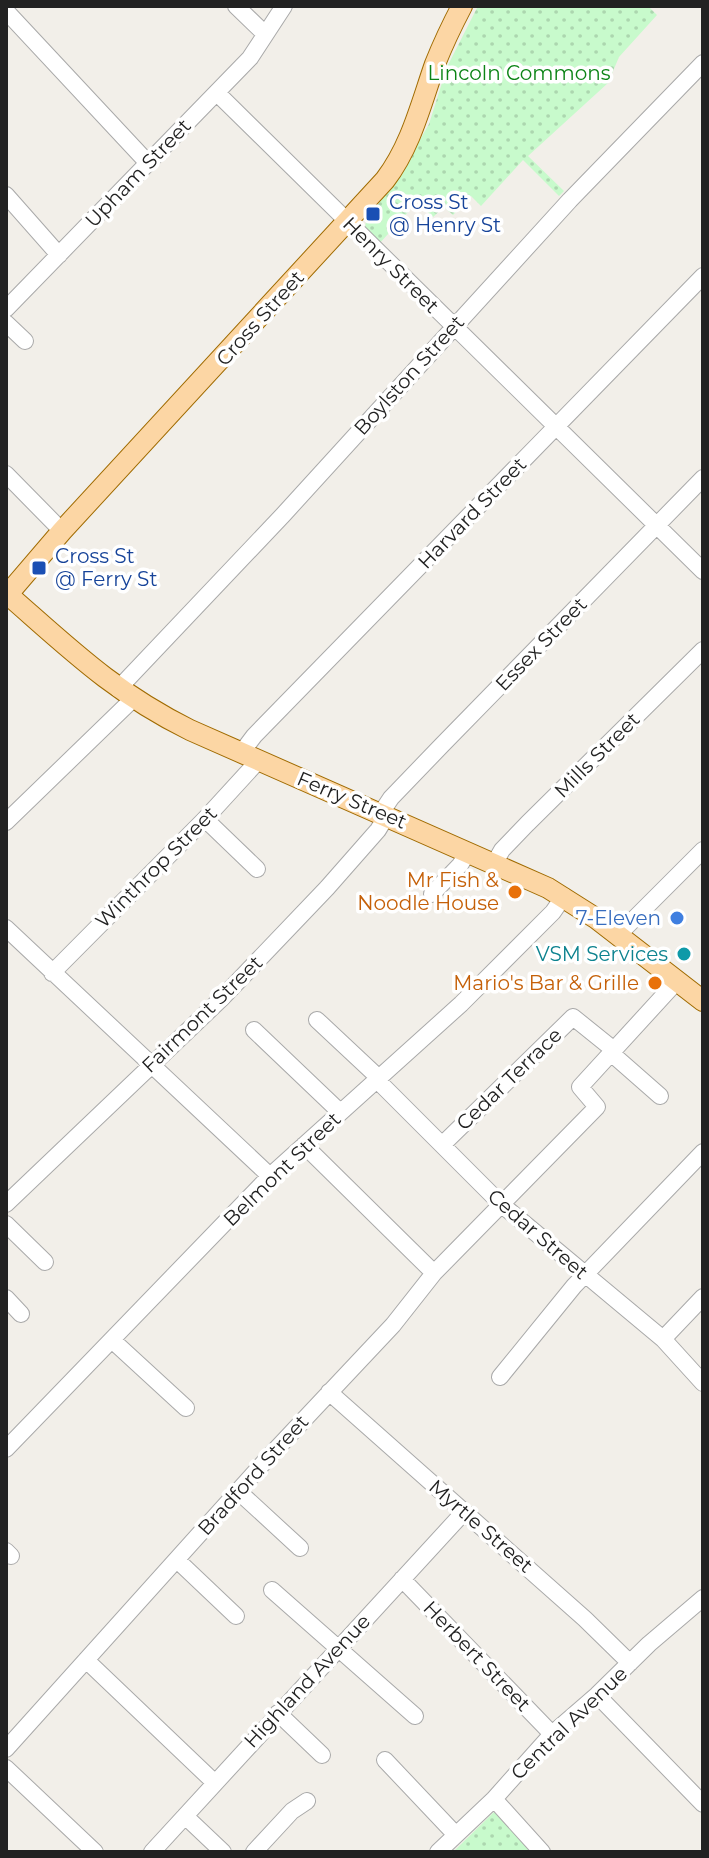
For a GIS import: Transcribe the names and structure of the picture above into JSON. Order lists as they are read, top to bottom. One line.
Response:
{"streets":{"main road":["Cross Street","Ferry Street"],"street":["Upham Street","Henry Street","Boylston Street","Harvard Street","Essex Street","Mills Street","Winthrop Street","Fairmont Street","Cedar Terrace","Belmont Street","Cedar Street","Bradford Street","Myrtle Street","Herbert Street","Highland Avenue","Central Avenue"]},"crossings":[["Upham Street","Henry Street"],["Henry Street","Cross Street"],["Henry Street","Boylston Street"],["Henry Street","Harvard Street"],["Henry Street","Essex Street"],["Cross Street","Ferry Street"],["Boylston Street","Ferry Street"],["Harvard Street","Ferry Street"],["Harvard Street","Winthrop Street"],["Essex Street","Ferry Street"],["Essex Street","Fairmont Street"],["Mills Street","Ferry Street"],["Ferry Street","Winthrop Street"],["Ferry Street","Fairmont Street"],["Ferry Street","Belmont Street"],["Cedar Terrace","Cedar Street"],["Cedar Terrace","Bradford Street"],["Belmont Street","Cedar Street"],["Cedar Street","Bradford Street"],["Bradford Street","Myrtle Street"],["Myrtle Street","Highland Avenue"],["Myrtle Street","Central Avenue"],["Herbert Street","Highland Avenue"],["Herbert Street","Central Avenue"]],"parks":["Lincoln Commons"],"places":{"transit":["Cross St @ Henry St","Cross St @ Ferry St"],"other":["Mr Fish & Noodle House","7-Eleven","VSM Services","Mario's Bar & Grille"]}}
